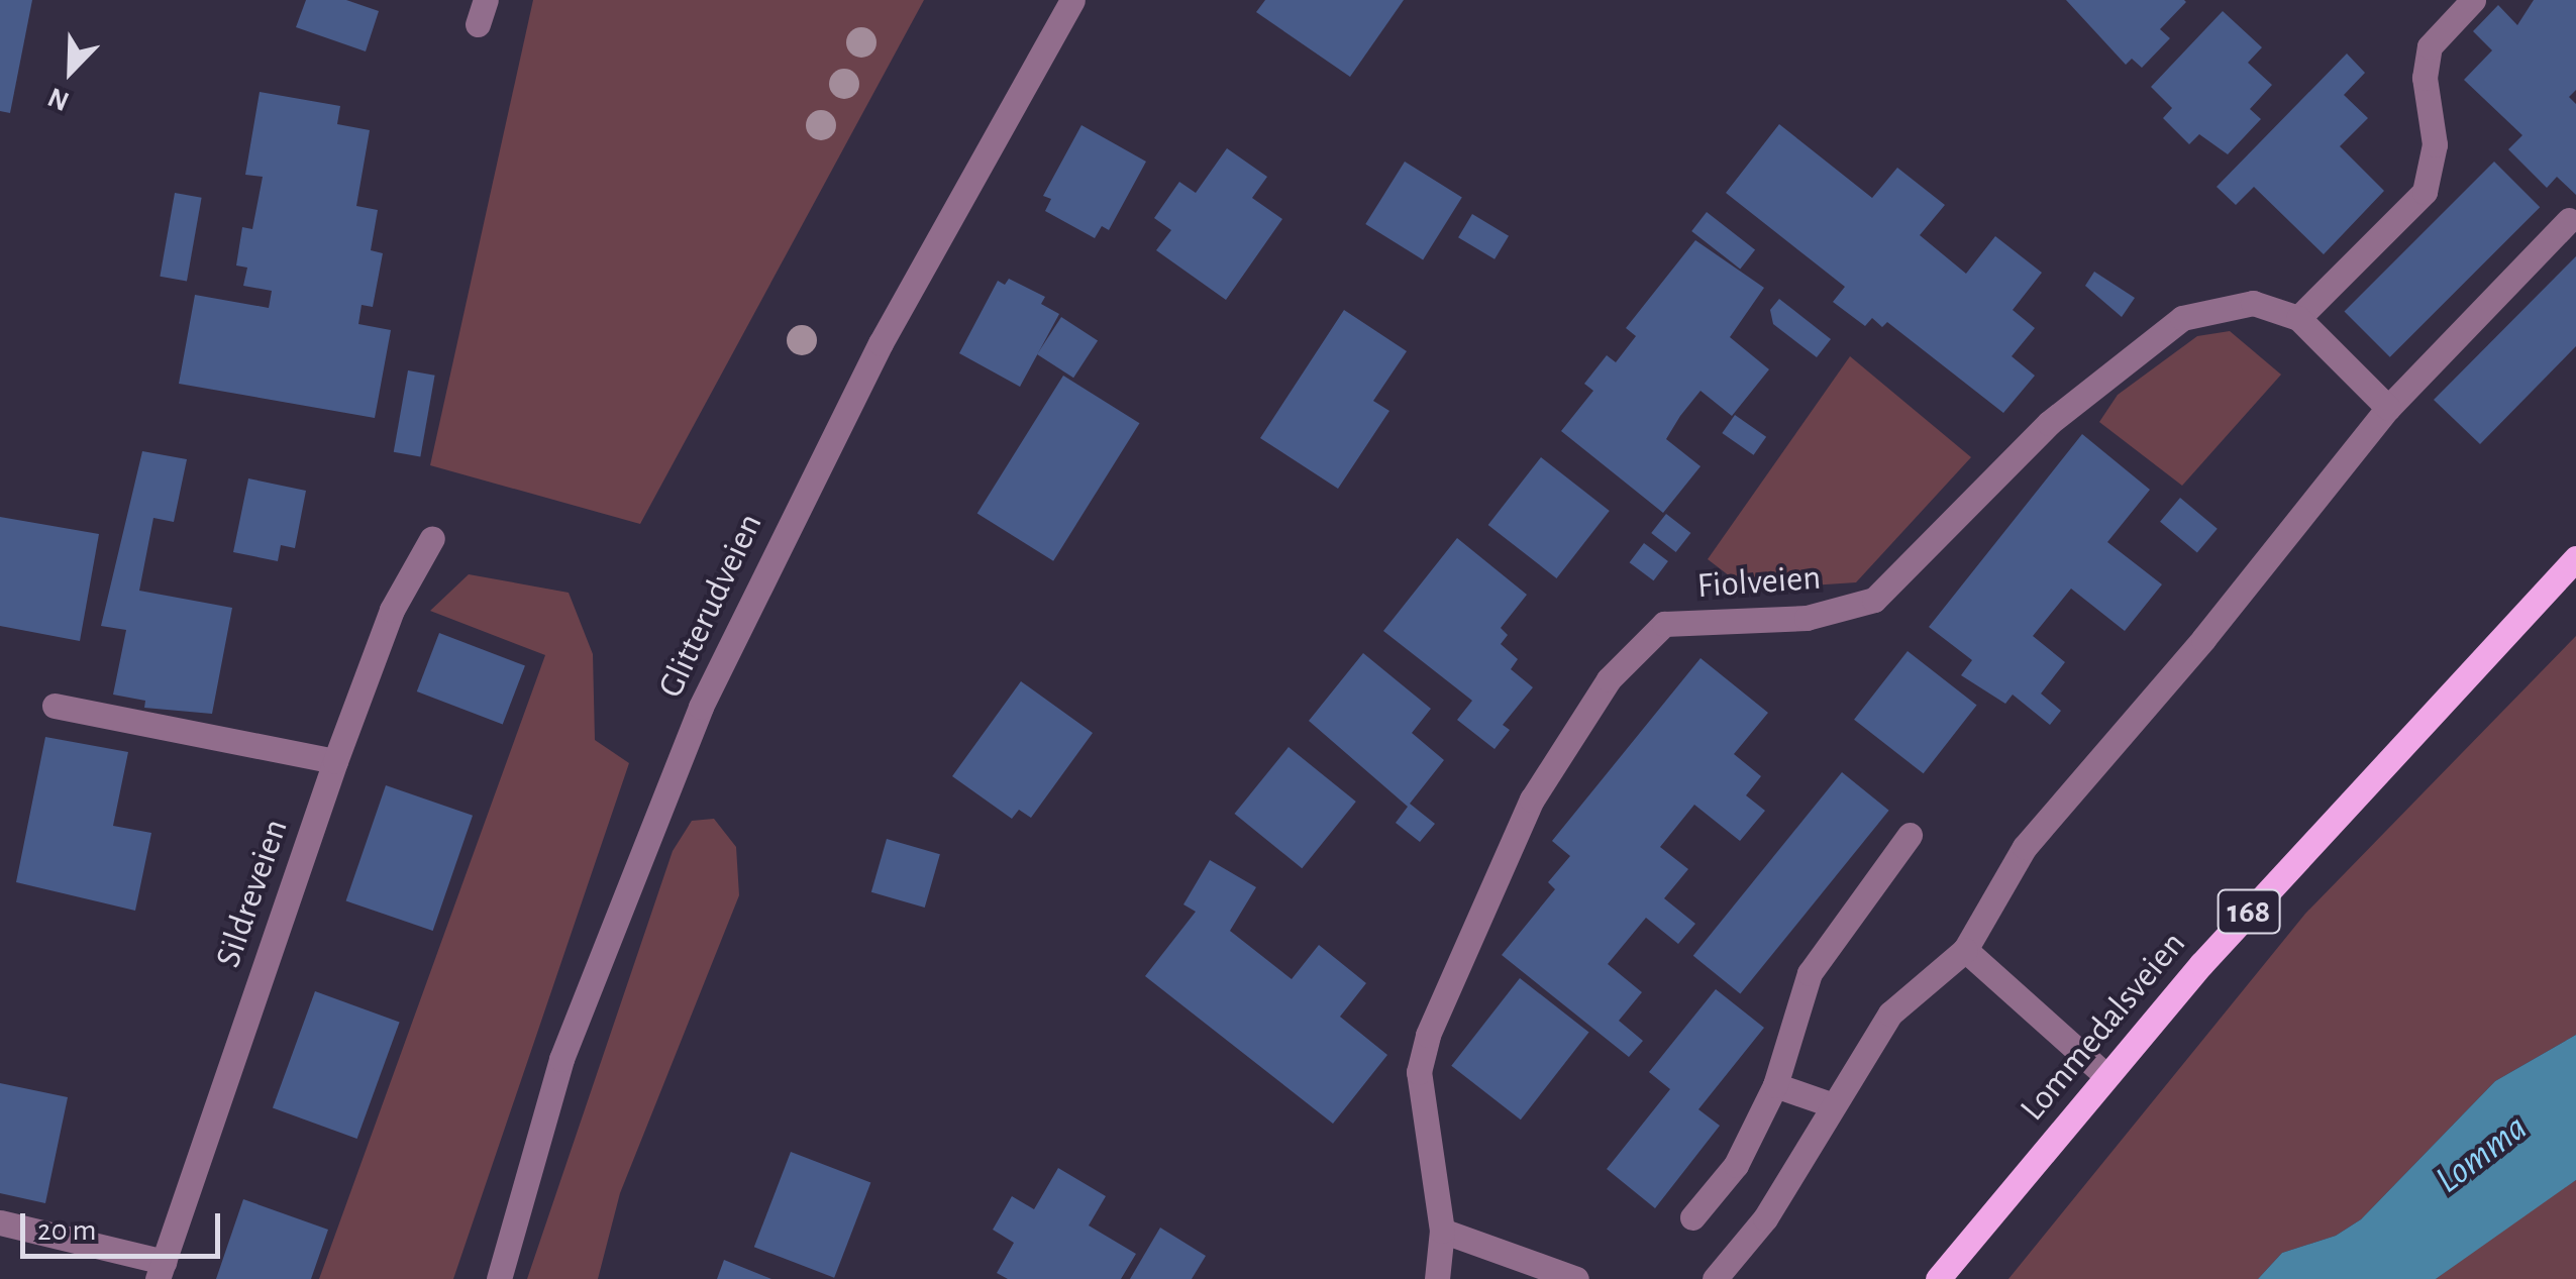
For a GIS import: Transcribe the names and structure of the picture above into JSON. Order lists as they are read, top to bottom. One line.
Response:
{"streets":{"main road":["168","Lommedalsveien"],"street":["Fiolveien","Glitterudveien","Sildreveien"]},"water":["Lomma"],"scale_bar":"20 m","north":"bottom left"}
